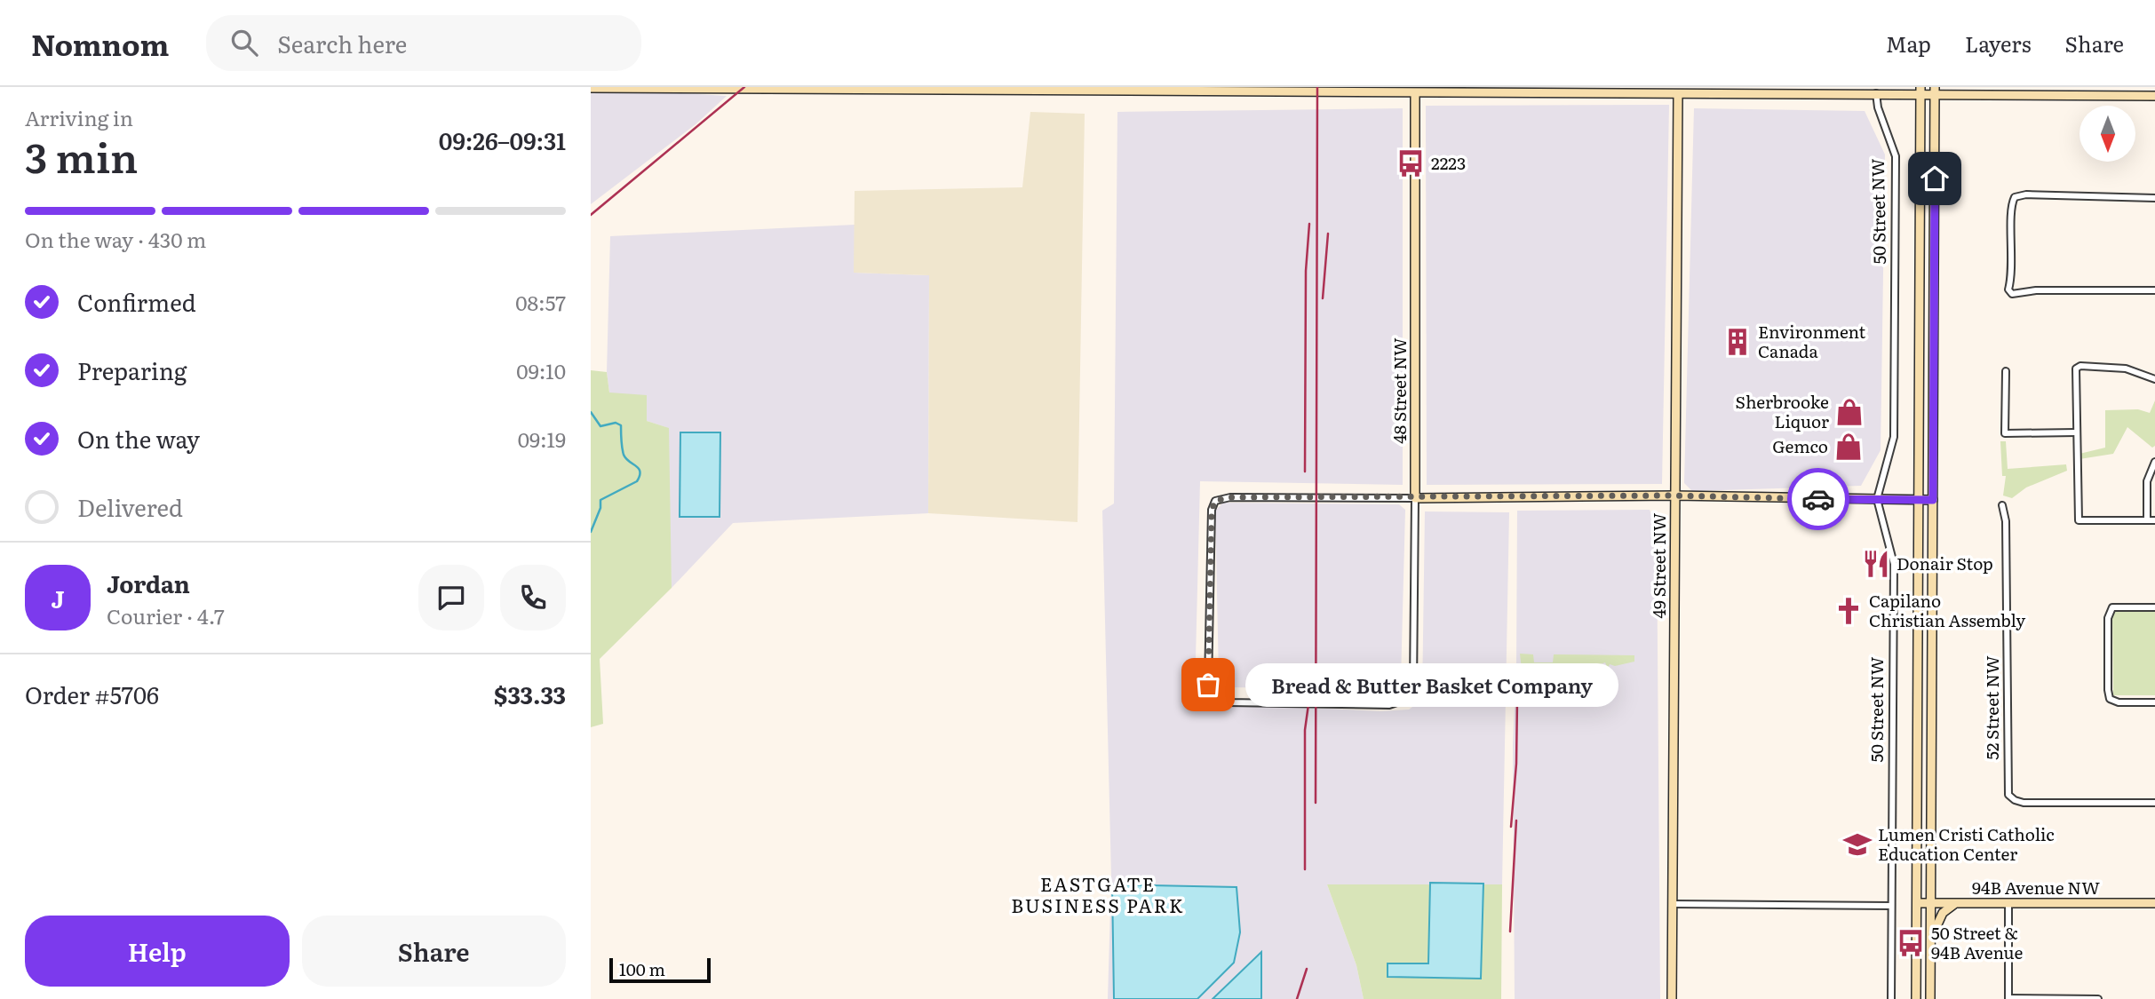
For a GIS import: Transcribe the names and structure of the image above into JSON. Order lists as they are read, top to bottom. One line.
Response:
{"streets":{"main road":["48 Street NW","49 Street NW","94B Avenue NW"],"street":["50 Street NW","52 Street NW"]},"districts":["EASTGATE BUSINESS PARK"],"places":{"bus stop":["2223","50 Street & 94B Avenue"],"building":["Environment Canada"],"shop":["Sherbrooke Liquor","Gemco"],"restaurant":["Donair Stop"],"church":["Capilano Christian Assembly"],"other":["Bread & Butter Basket Company"],"school or university":["Lumen Cristi Catholic Education Center"]},"scale_bar":"100 m","north":"bottom","page":{"header":"Nomnom","search":"Search here","nav":["Map","Layers","Share"],"heading":["3 min","Arriving in","09:26–09:31"],"panel":["Jordan","Courier · 4.7","Order #5706","$33.33"],"bar":"On the way · 430 m","list":[["Confirmed","08:57"],["Preparing","09:10"],["On the way","09:19"],"Delivered"],"round":"J","bubble":"Bread & Butter Basket Company","buttons":["Help","Share"],"scale":"100 m"}}
